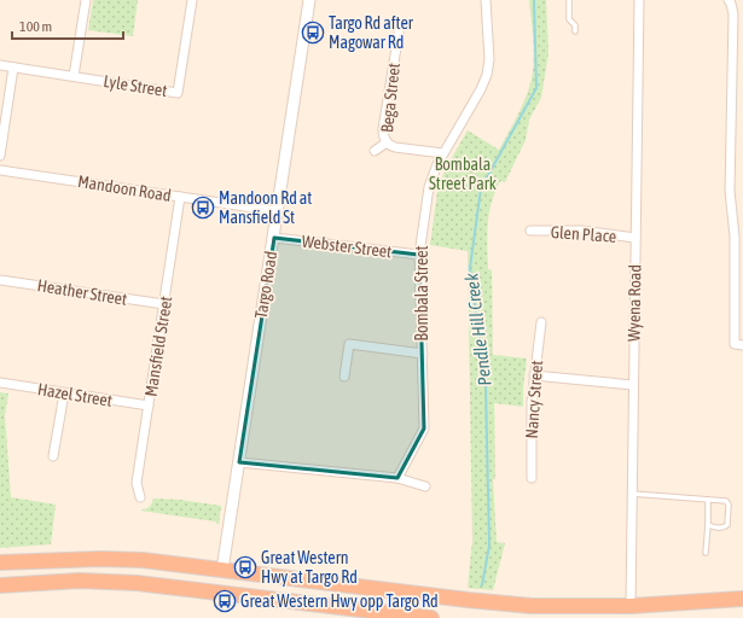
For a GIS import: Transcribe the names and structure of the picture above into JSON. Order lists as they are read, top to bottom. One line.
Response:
{"streets":{"street":["Lyle Street","Bega Street","Mandoon Road","Glen Place","Webster Street","Targo Road","Heather Street","Bombala Street","Wyena Road","Mansfield Street","Hazel Street","Nancy Street"]},"crossings":[["Bega Street","Bombala Street"],["Mandoon Road","Targo Road"],["Mandoon Road","Mansfield Street"],["Glen Place","Wyena Road"],["Webster Street","Targo Road"],["Webster Street","Bombala Street"],["Heather Street","Mansfield Street"],["Mansfield Street","Hazel Street"]],"water":["Pendle Hill Creek"],"parks":["Bombala Street Park"],"places":{"bus stop":["Targo Rd after Magowar Rd","Mandoon Rd at Mansfield St","Great Western Hwy at Targo Rd","Great Western Hwy opp Targo Rd"]},"scale_bar":"100 m"}
